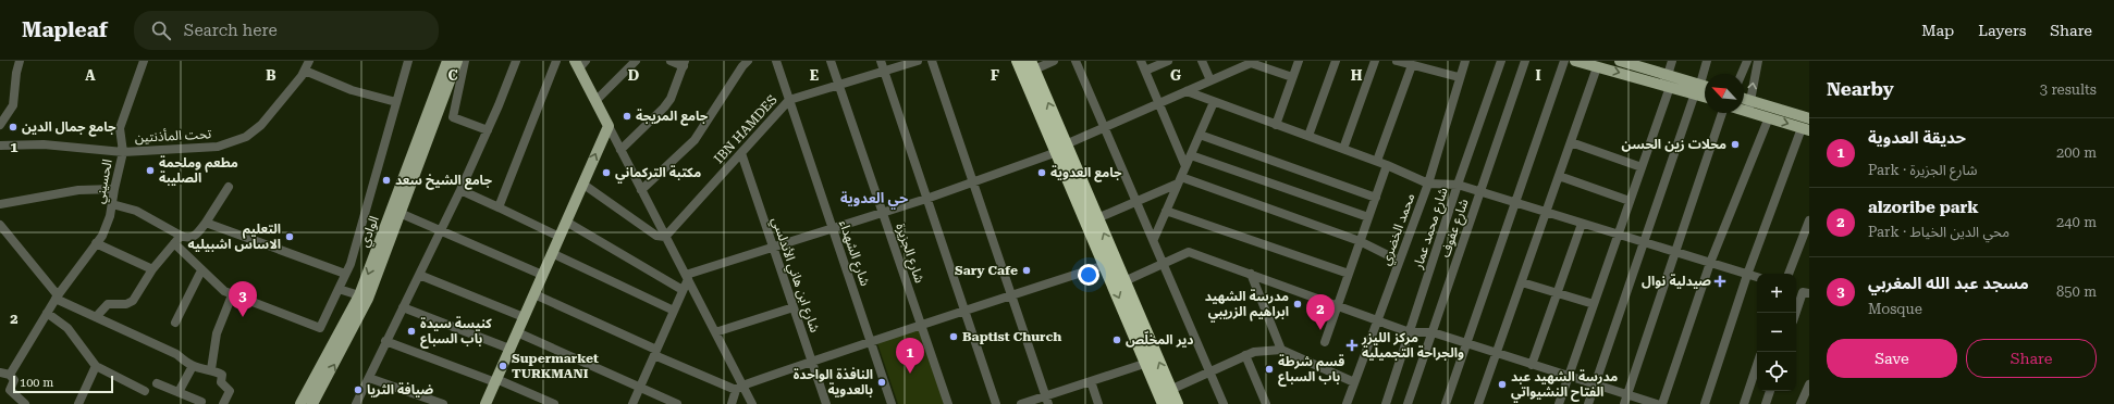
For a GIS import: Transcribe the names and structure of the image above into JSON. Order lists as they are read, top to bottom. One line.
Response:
{"streets":{"main road":["الوادي"],"street":["IBN HAMDES","تحت المأذنتين","الحسيني","شارع محمد عمار","شارع عفوف","محمد الخضري","شارع الشهداء","شارع الجزيرة","شارع ابن هاني الأندلسي"]},"crossings":[["IBN HAMDES","شارع الشهداء"],["IBN HAMDES","شارع الجزيرة"],["IBN HAMDES","شارع ابن هاني الأندلسي"],["تحت المأذنتين","الحسيني"]],"districts":["حي العدوية"],"places":{"other":["جامع المريجة","جامع جمال الدين","محلات زين الحسن","مطعم وملحمة الصليبة","مكتبة التركماني","جامع العدوية","جامع الشيخ سعد","التعلیم الاساس اشبیلیه","Sary Cafe","مدرسة الشهيد ابراهيم الزريبي","كنيسة سيدة باب السباع","Baptist Church","دير المخلّص","Supermarket TURKMANI","قسم شرطة باب السباع","النافذة الواحدة بالعدوية","مدرسة الشهيد عبد الفتاح النشيواتي","ضيافة الثريا"],"health":["صيدلية نوال","مركز الليزر والجراحة التجميلية"]},"scale_bar":"100 m","north":"top left","page":{"header":"Mapleaf","search":"Search here","nav":["Map","Layers","Share"],"heading":["Nearby","3 results"],"list":[{"mark":"1","name":"حديقة العدوية","note":"Park · شارع الجزيرة","value":"200 m"},{"mark":"2","name":"alzoribe park","note":"Park · محي الدين الخياط","value":"240 m"},{"mark":"3","name":"مسجد عبد الله المغربي","note":"Mosque","value":"850 m"}],"map_buttons":["+","−"],"pins":["3","2","1"],"buttons":["Save","Share"],"scale":"100 m"},"grid":{"columns":["A","B","C","D","E","F","G","H","I"],"rows":["1","2"]}}
